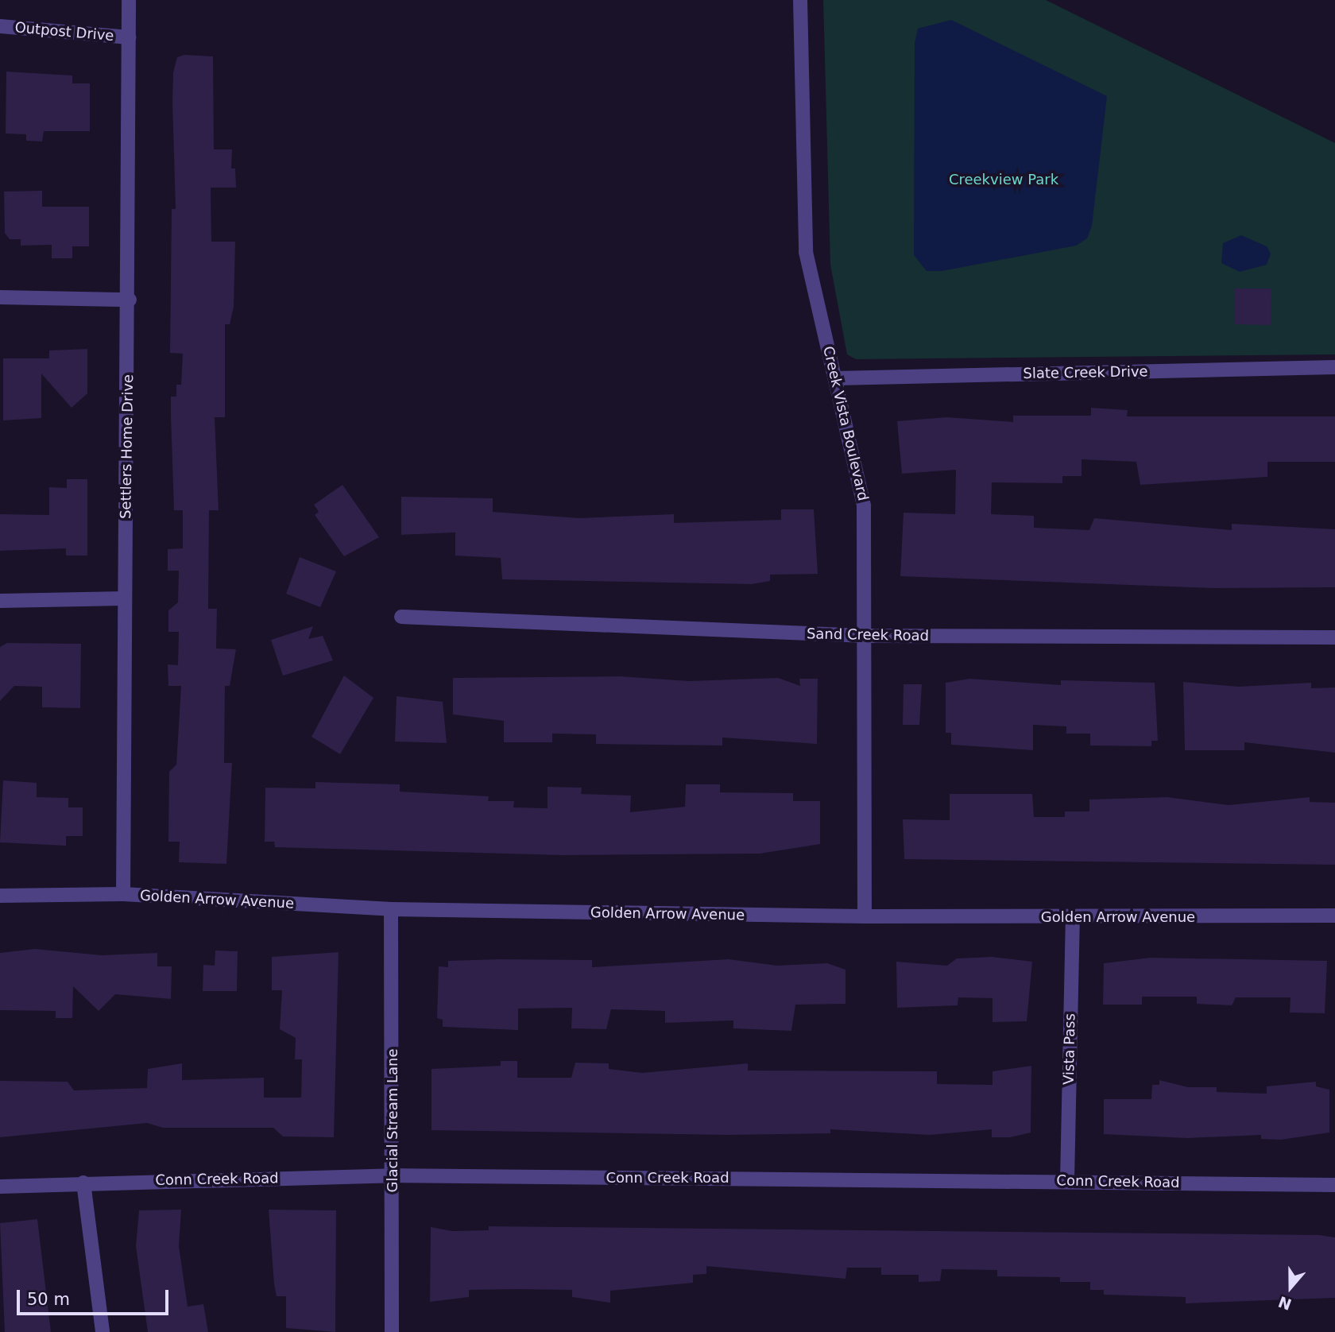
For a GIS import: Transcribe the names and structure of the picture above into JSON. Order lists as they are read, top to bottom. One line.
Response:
{"streets":{"street":["Outpost Drive","Slate Creek Drive","Creek Vista Boulevard","Settlers Home Drive","Sand Creek Road","Golden Arrow Avenue","Vista Pass","Glacial Stream Lane","Conn Creek Road"]},"crossings":[["Outpost Drive","Settlers Home Drive"],["Slate Creek Drive","Creek Vista Boulevard"],["Creek Vista Boulevard","Sand Creek Road"],["Creek Vista Boulevard","Golden Arrow Avenue"],["Settlers Home Drive","Golden Arrow Avenue"],["Golden Arrow Avenue","Vista Pass"],["Golden Arrow Avenue","Glacial Stream Lane"],["Vista Pass","Conn Creek Road"],["Glacial Stream Lane","Conn Creek Road"]],"parks":["Creekview Park"],"scale_bar":"50 m","north":"bottom"}
